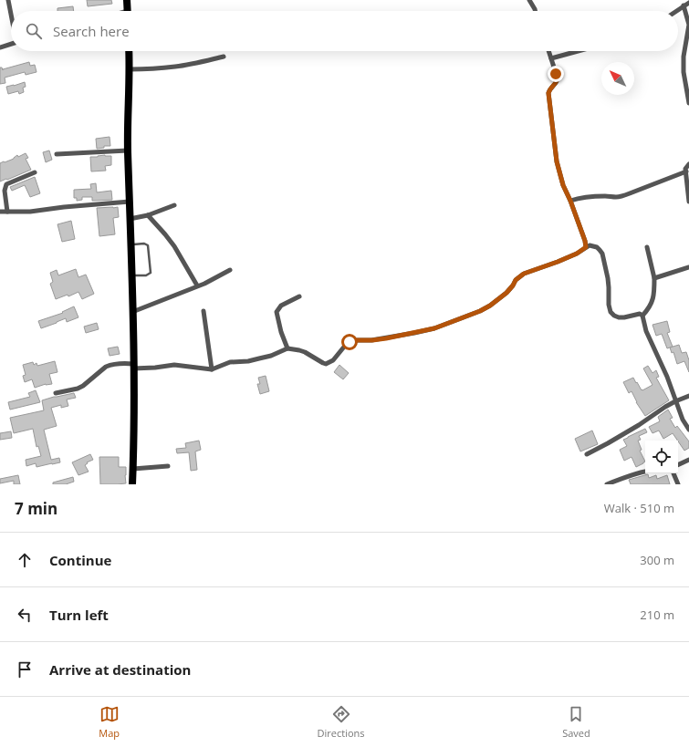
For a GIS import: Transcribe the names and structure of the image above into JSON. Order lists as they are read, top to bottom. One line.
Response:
{"north":"top left","page":{"search":"Search here","heading":["7 min","Walk · 510 m"],"list":[["Continue","300 m"],["Turn left","210 m"],"Arrive at destination"],"nav":["Map","Directions","Saved"]}}
